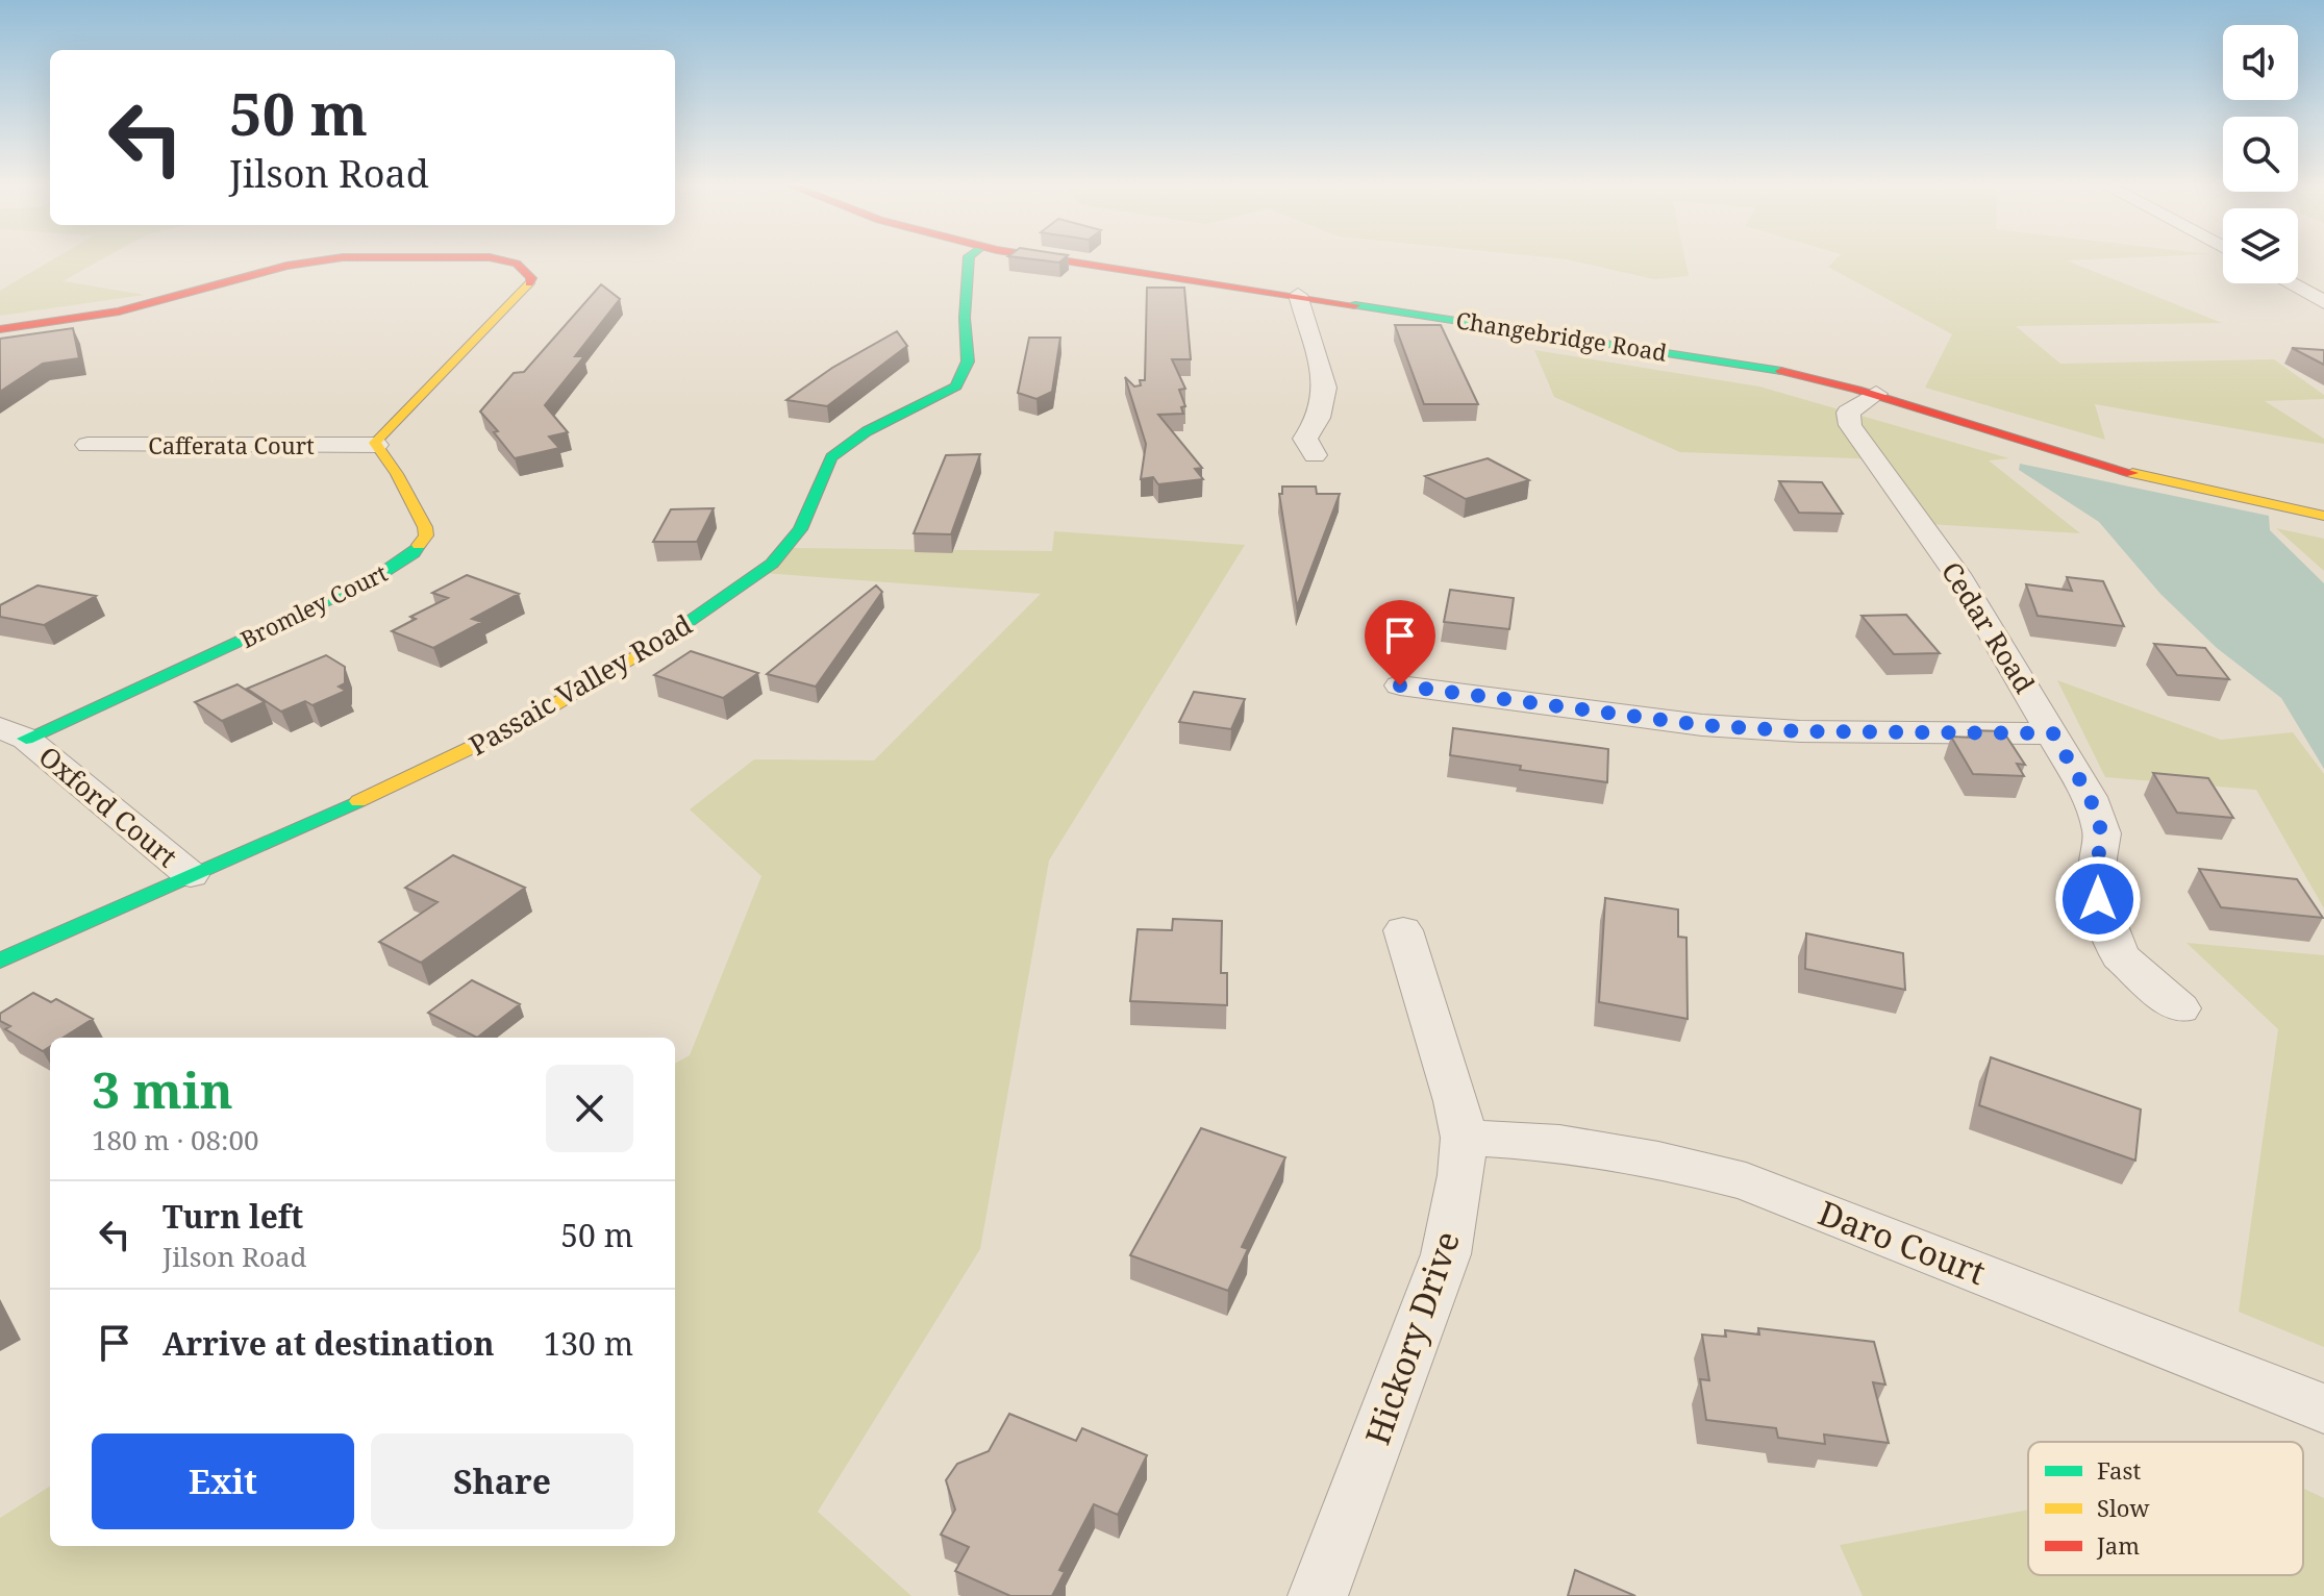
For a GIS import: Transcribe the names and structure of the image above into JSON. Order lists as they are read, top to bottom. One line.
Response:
{"streets":{"street":["Changebridge Road","Cafferata Court","Bromley Court","Cedar Road","Passaic Valley Road","Oxford Court","Daro Court","Hickory Drive"]},"crossings":[["Changebridge Road","Cedar Road"],["Cafferata Court","Bromley Court"],["Bromley Court","Oxford Court"],["Passaic Valley Road","Oxford Court"],["Daro Court","Hickory Drive"]],"legend":["Fast","Slow","Jam"],"page":{"turn":["50 m","Jilson Road"],"heading":["3 min","180 m · 08:00"],"list":[{"name":"Turn left","note":"Jilson Road","value":"50 m"},{"name":"Arrive at destination","value":"130 m"}],"buttons":["Exit","Share"]}}
